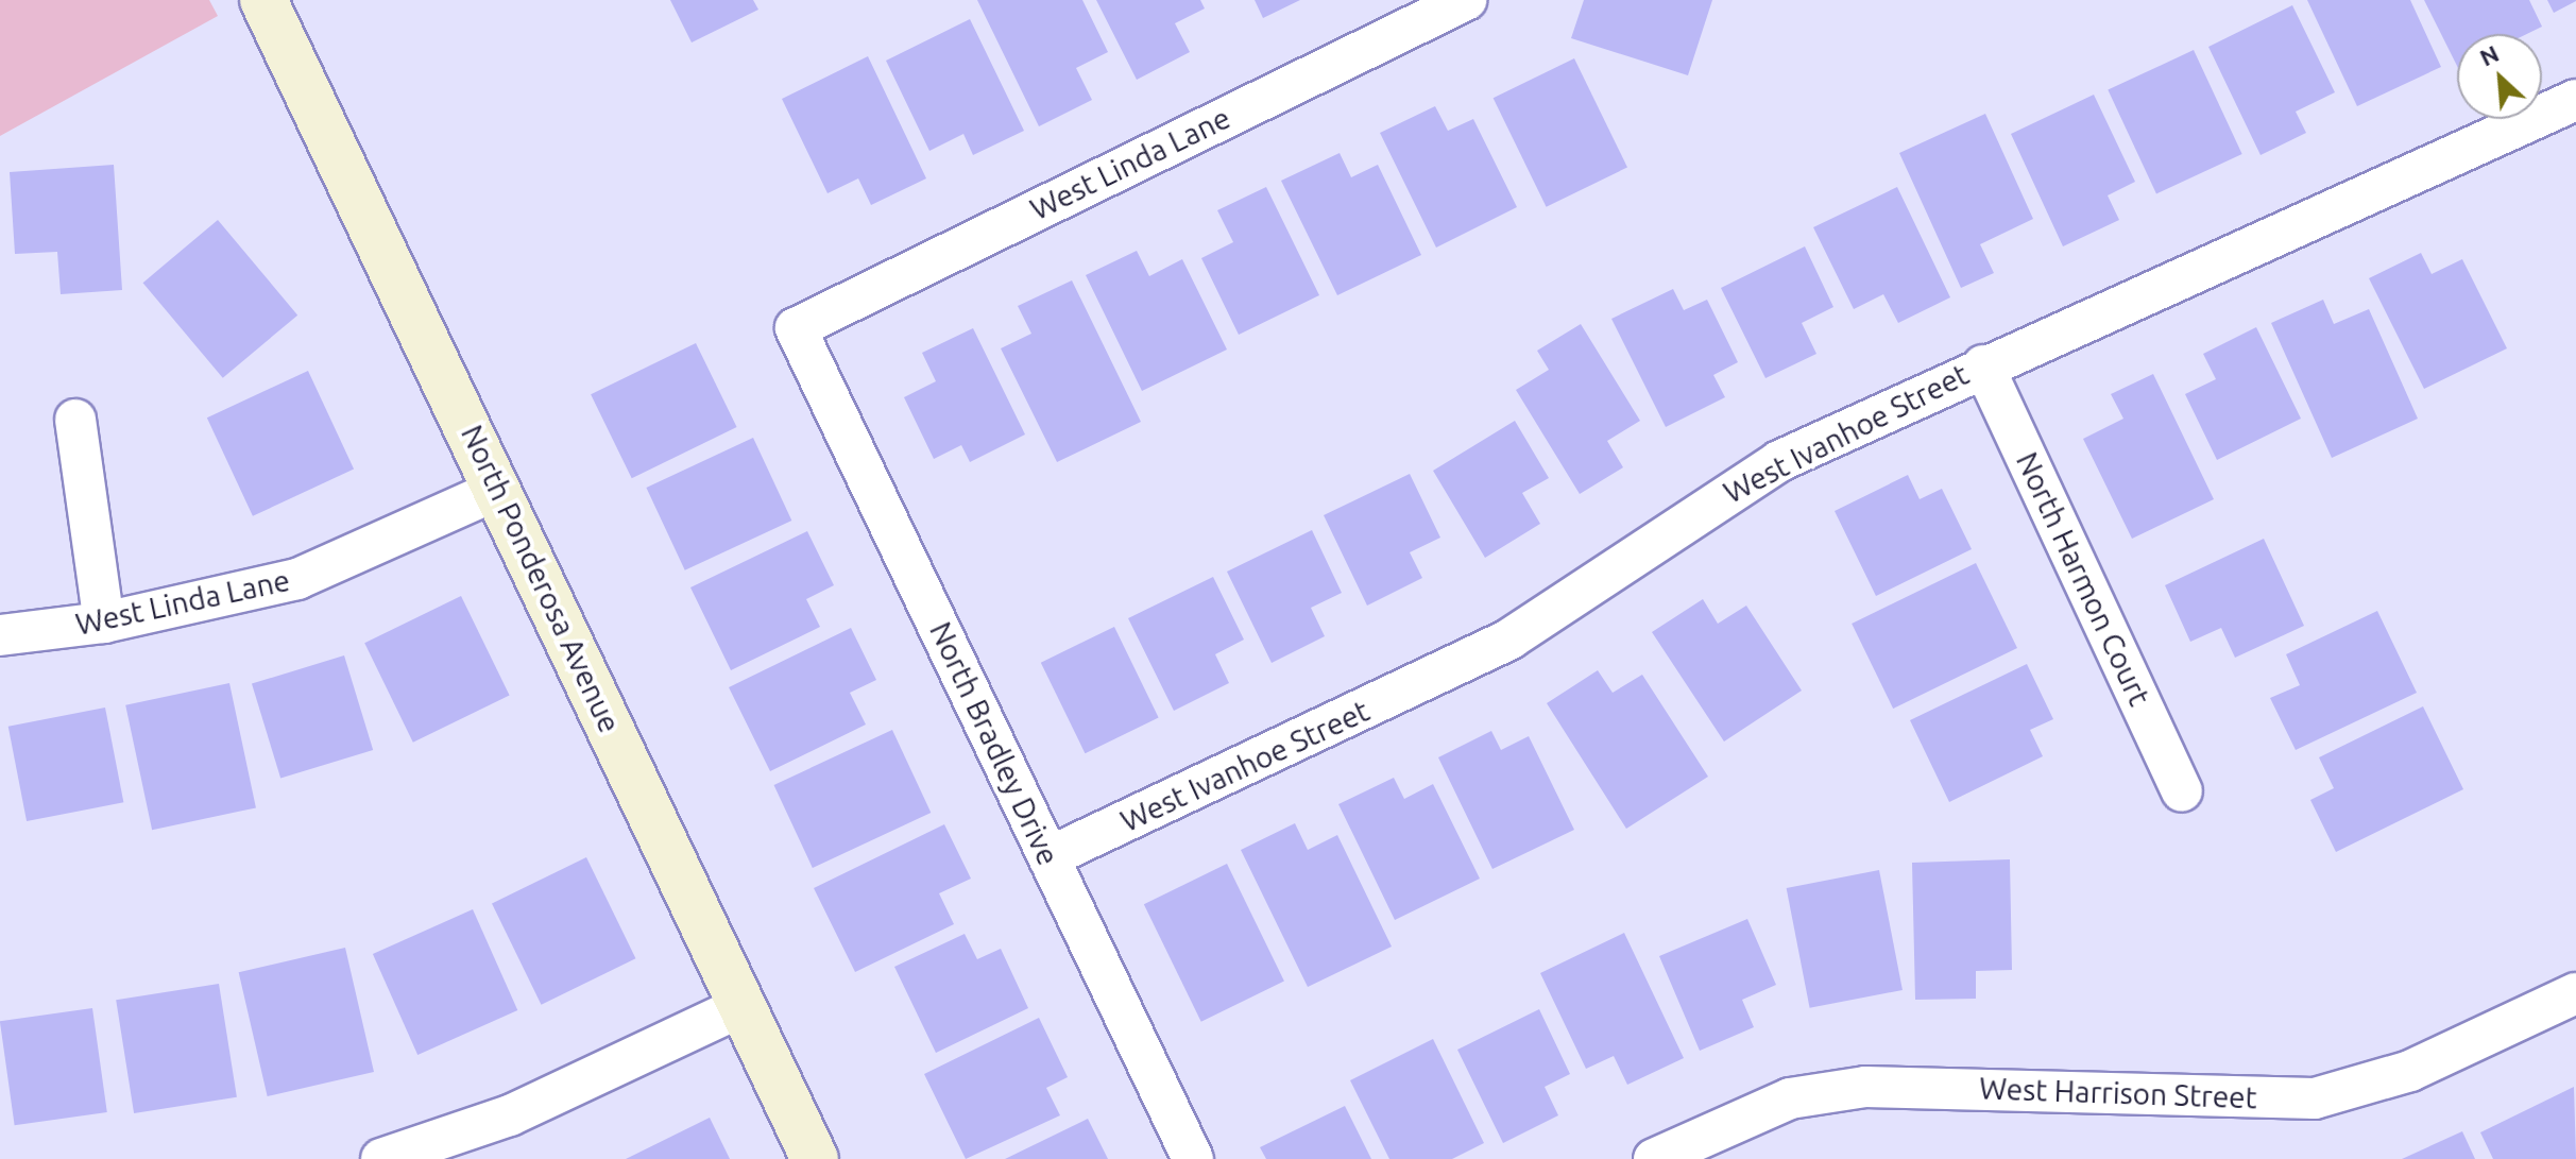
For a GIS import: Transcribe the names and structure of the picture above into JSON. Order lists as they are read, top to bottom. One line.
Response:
{"streets":{"street":["West Linda Lane","West Ivanhoe Street","North Ponderosa Avenue","North Harmon Court","North Bradley Drive","West Harrison Street"]},"crossings":[["West Linda Lane","North Ponderosa Avenue"],["West Linda Lane","North Bradley Drive"],["West Ivanhoe Street","North Harmon Court"],["West Ivanhoe Street","North Bradley Drive"]],"north":"top left"}
